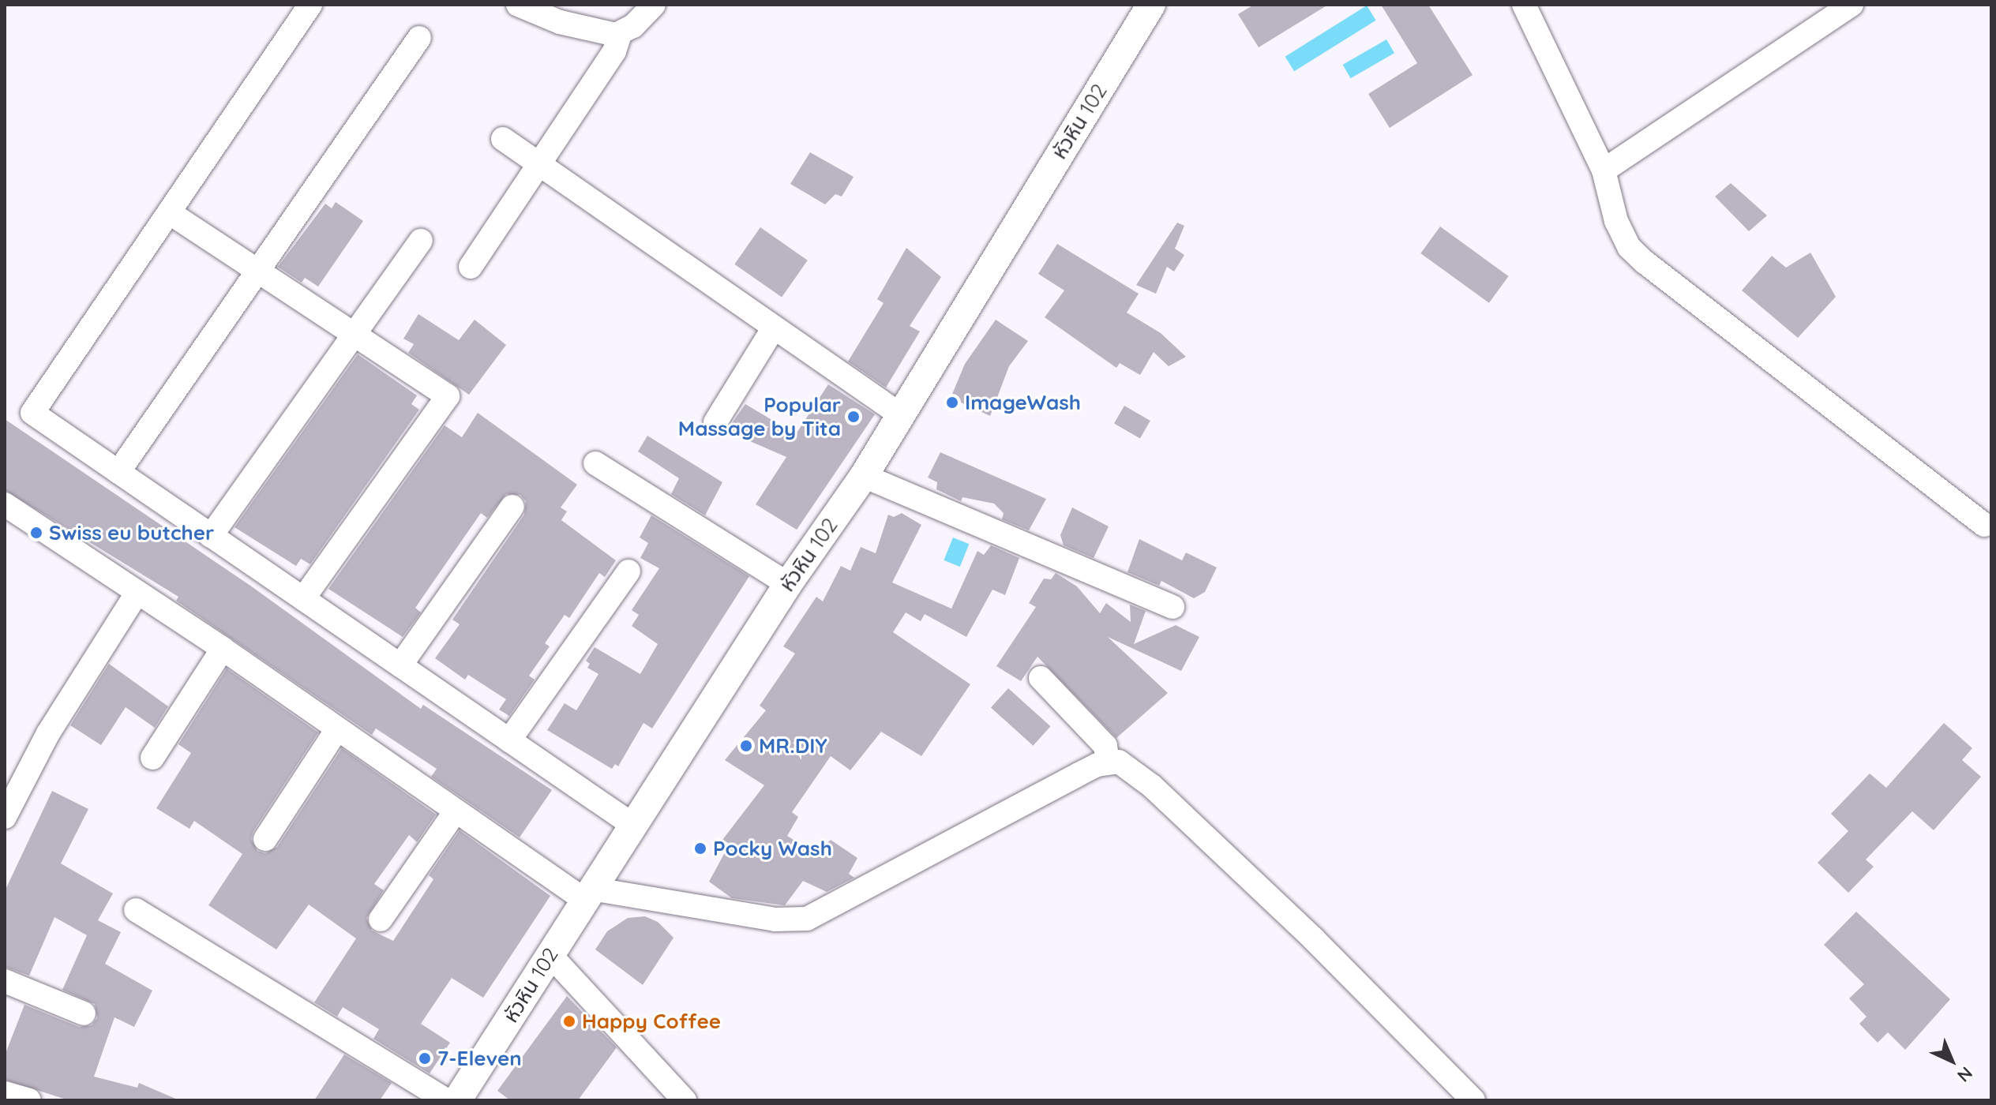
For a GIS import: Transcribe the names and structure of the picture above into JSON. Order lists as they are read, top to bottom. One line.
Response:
{"streets":{"street":["หัวหิน 102"]},"places":["ImageWash","Popular Massage by Tita","Swiss eu butcher","MR.DIY","Pocky Wash","Happy Coffee","7-Eleven"],"north":"bottom right"}
